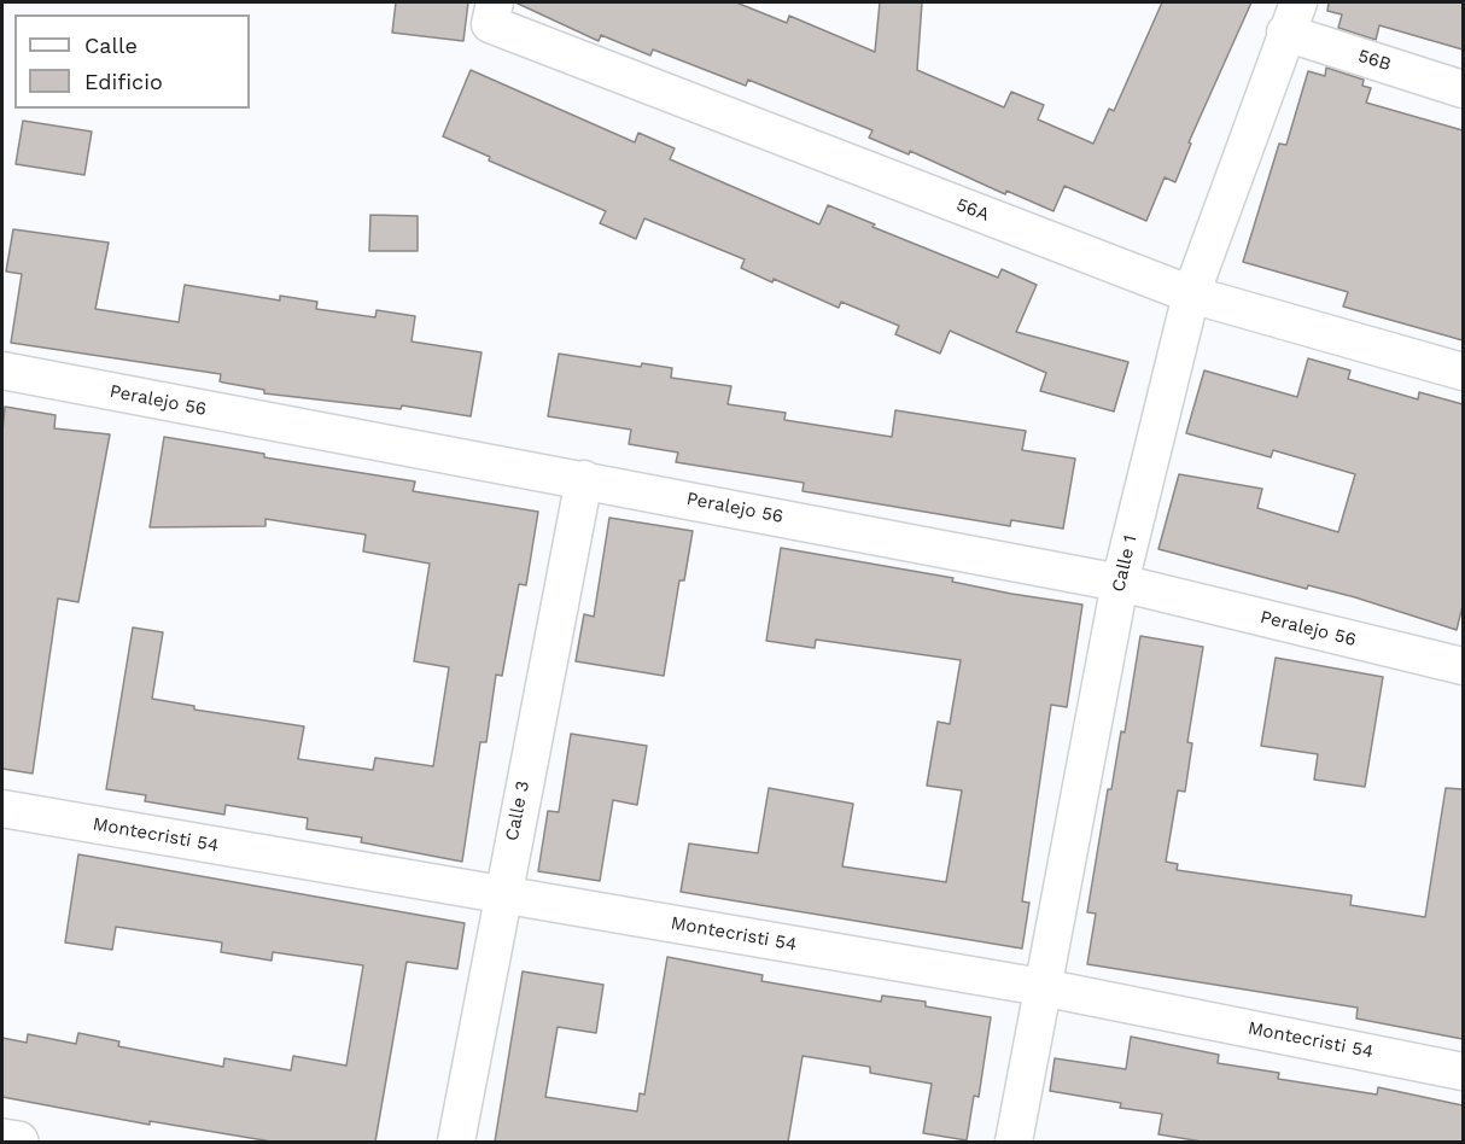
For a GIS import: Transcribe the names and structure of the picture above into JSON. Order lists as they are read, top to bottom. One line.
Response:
{"streets":{"street":["56B","56A","Peralejo 56","Calle 1","Calle 3","Montecristi 54"]},"crossings":[["56B","Calle 1"],["56A","Calle 1"],["Peralejo 56","Calle 1"],["Peralejo 56","Calle 3"],["Calle 1","Montecristi 54"],["Calle 3","Montecristi 54"]],"legend":["Calle","Edificio"]}
